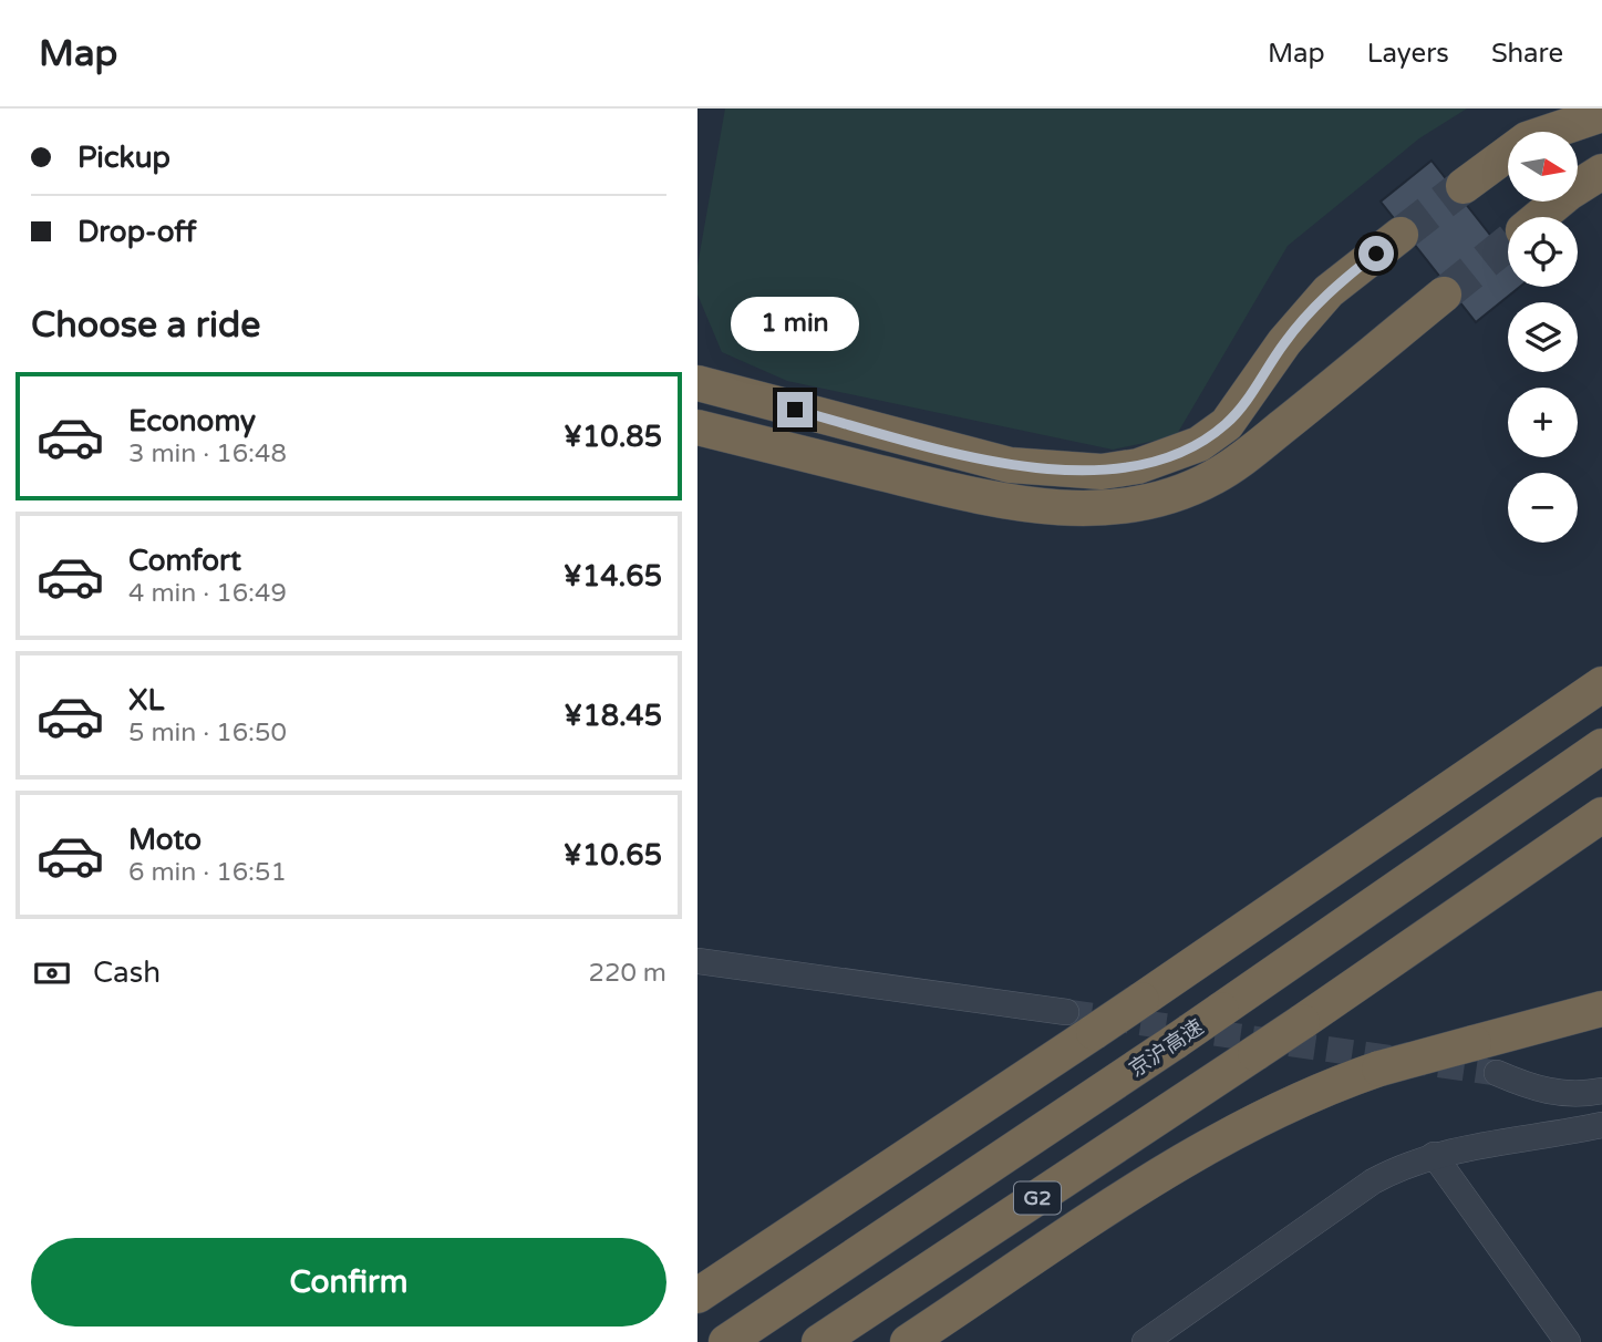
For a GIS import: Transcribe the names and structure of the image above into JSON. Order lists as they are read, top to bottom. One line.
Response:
{"streets":{"highway":["京沪高速","G2"]},"north":"right","page":{"header":"Map","nav":["Map","Layers","Share"],"banner":["Pickup","Drop-off"],"map_buttons":["+","−"],"heading":"Choose a ride","bubble":"1 min","list":[{"name":"Economy","note":"3 min · 16:48","value":"¥10.85"},{"name":"Comfort","note":"4 min · 16:49","value":"¥14.65"},{"name":"XL","note":"5 min · 16:50","value":"¥18.45"},{"name":"Moto","note":"6 min · 16:51","value":"¥10.65"}],"pay":["Cash","220 m"],"buttons":"Confirm"}}
